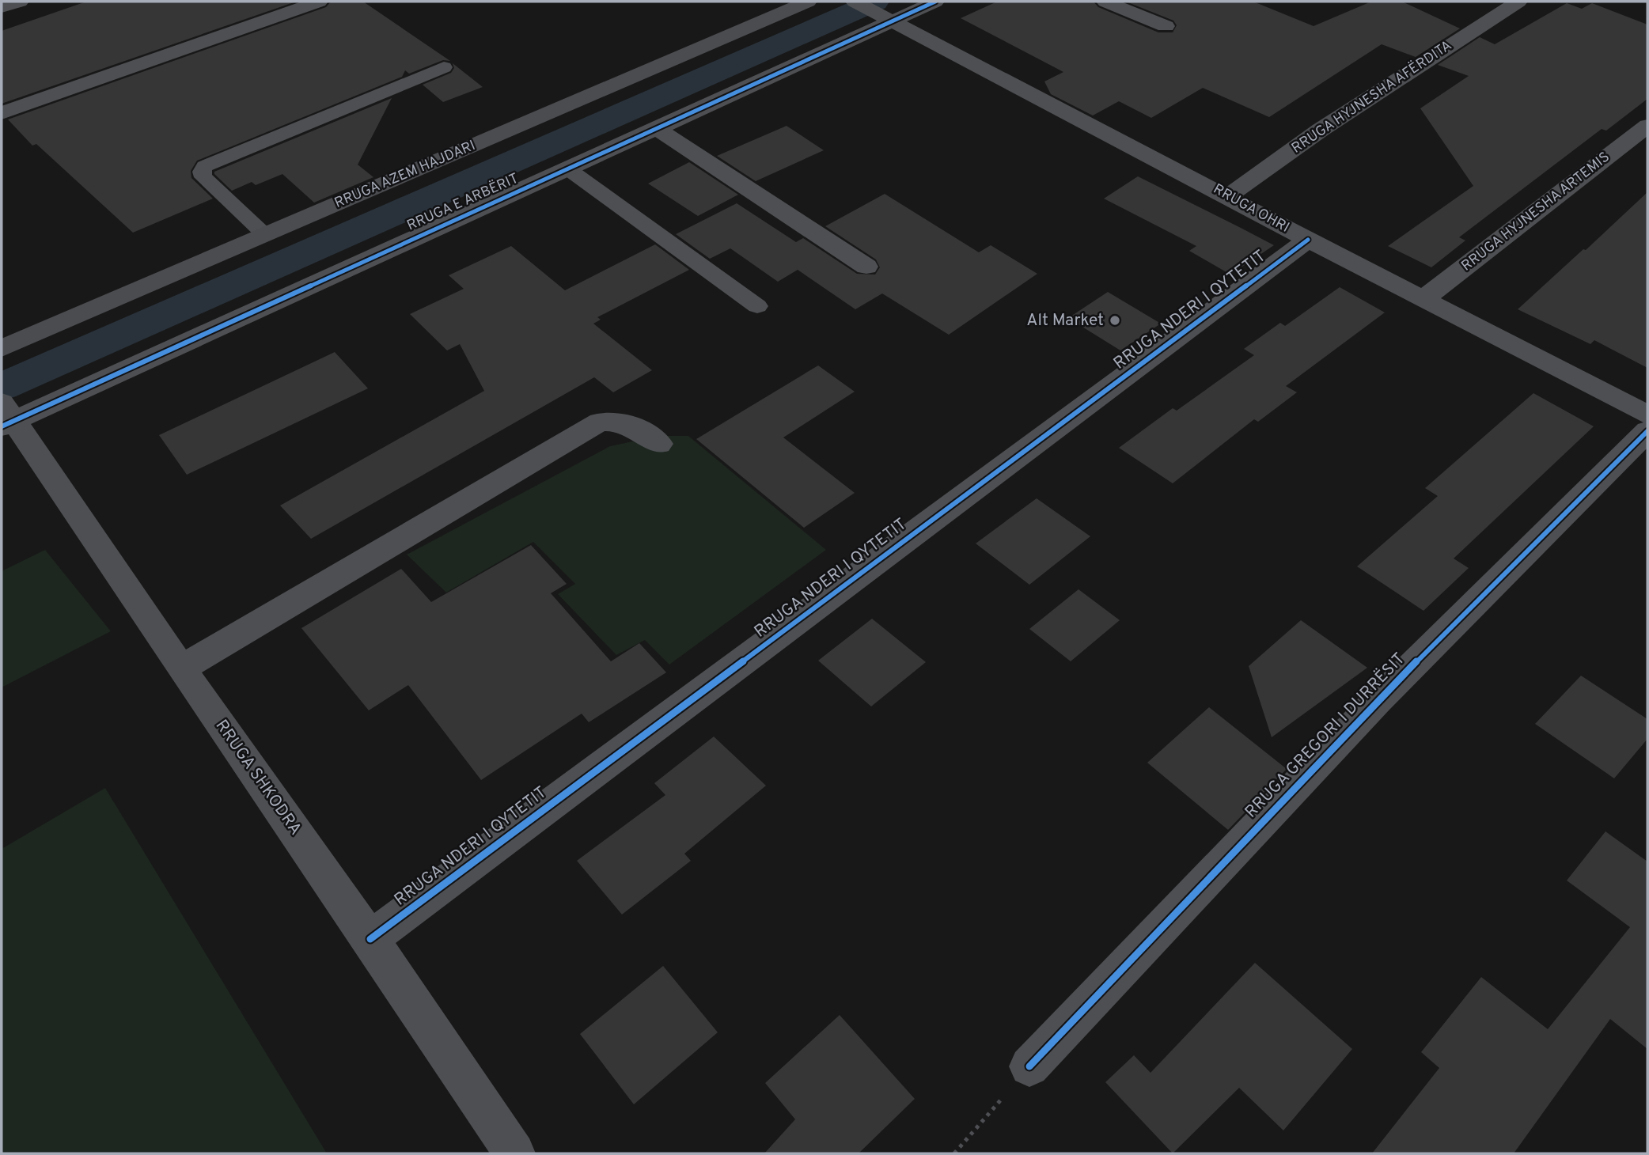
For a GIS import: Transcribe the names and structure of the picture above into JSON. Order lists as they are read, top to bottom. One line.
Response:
{"streets":{"street":["RRUGA HYJNESHA AFËRDITA","RRUGA AZEM HAJDARI","RRUGA E ARBËRIT","RRUGA OHRI","RRUGA HYJNESHA ARTEMIS","RRUGA NDERI I QYTETIT","RRUGA GREGORI I DURRËSIT","RRUGA SHKODRA"]},"crossings":[["RRUGA HYJNESHA AFËRDITA","RRUGA OHRI"],["RRUGA E ARBËRIT","RRUGA OHRI"],["RRUGA E ARBËRIT","RRUGA SHKODRA"],["RRUGA OHRI","RRUGA HYJNESHA ARTEMIS"],["RRUGA OHRI","RRUGA NDERI I QYTETIT"],["RRUGA NDERI I QYTETIT","RRUGA SHKODRA"]],"places":["Alt Market"]}
